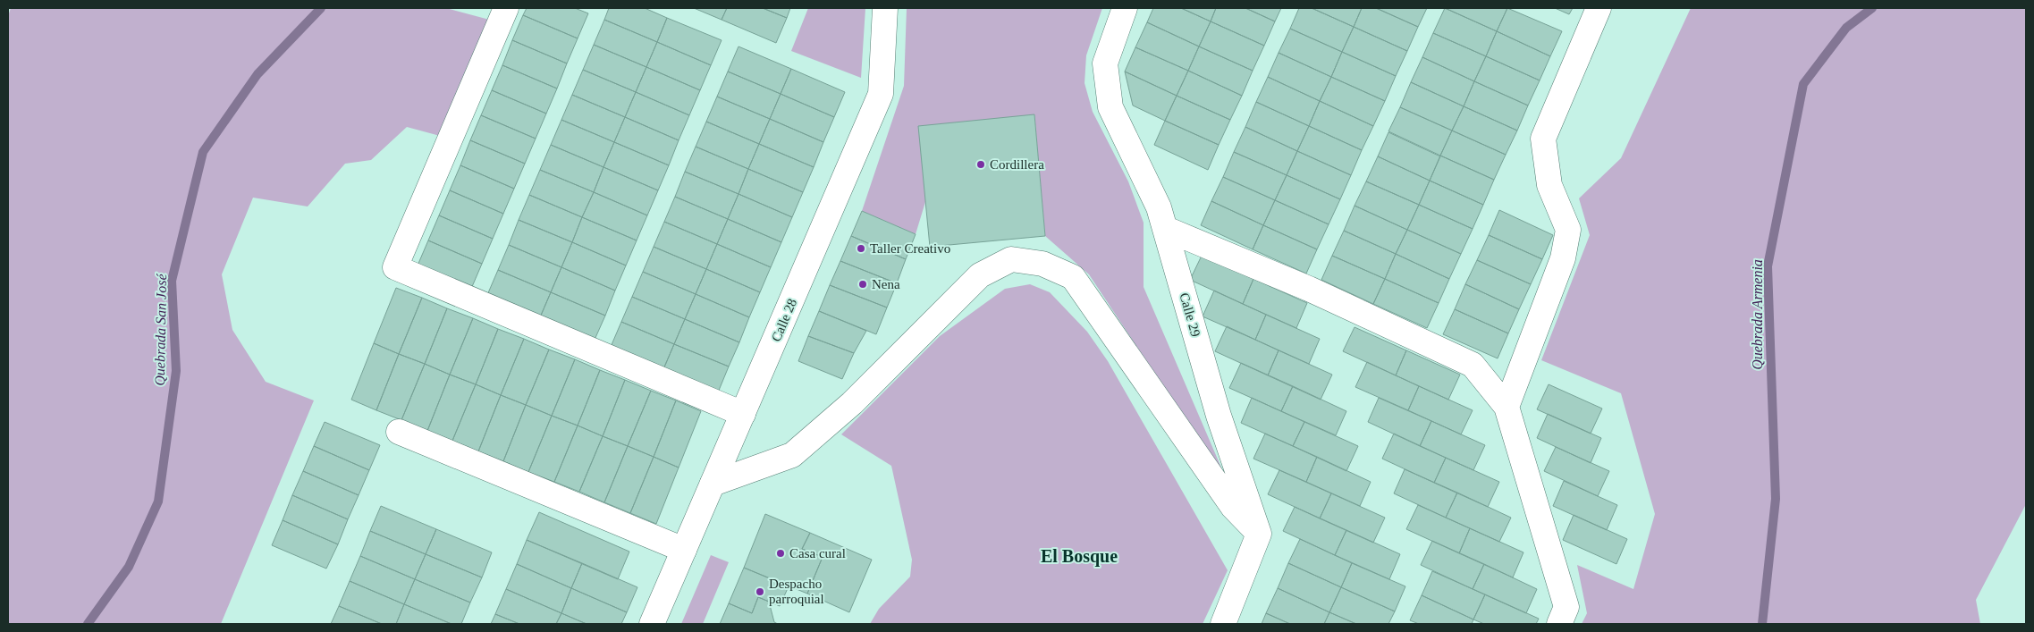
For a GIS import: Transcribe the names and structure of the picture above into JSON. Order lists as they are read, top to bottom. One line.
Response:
{"streets":{"street":["Calle 29","Calle 28"]},"districts":["El Bosque"],"water":["Quebrada Armenia","Quebrada San José"],"places":["Cordillera","Taller Creativo","Nena","Casa cural","Despacho parroquial"]}
